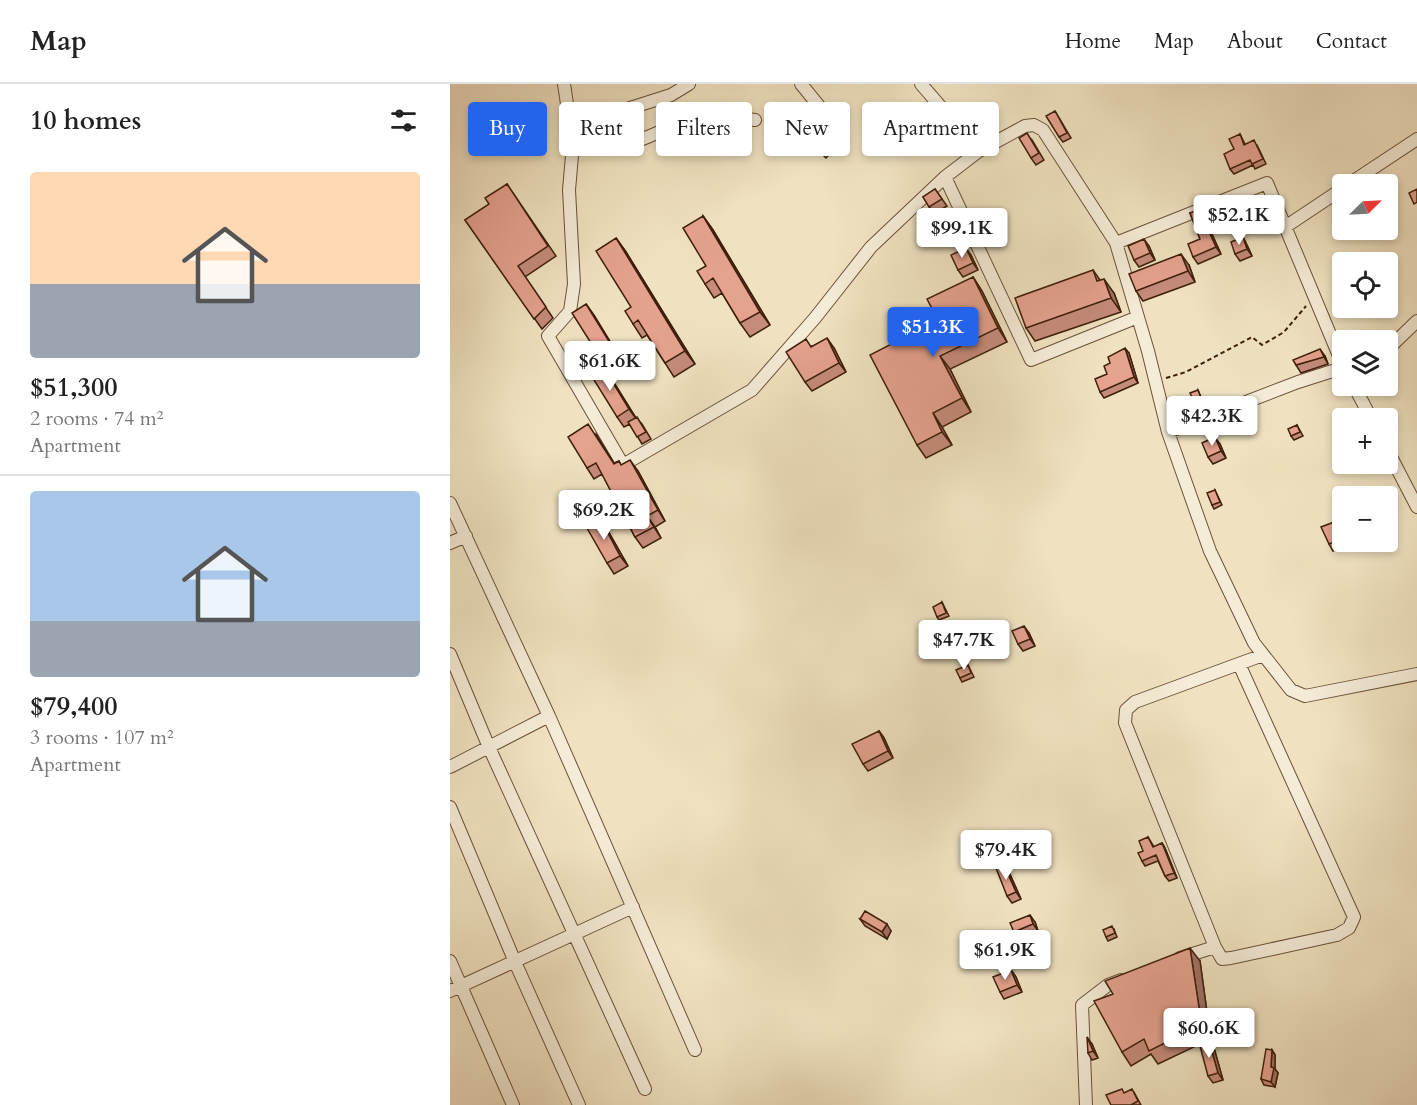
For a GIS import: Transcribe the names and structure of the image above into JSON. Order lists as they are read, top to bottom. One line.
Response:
{"north":"top right","page":{"header":"Map","nav":["Home","Map","About","Contact"],"heading":"10 homes","chip":["Buy","Rent","Filters","New","Apartment"],"list":[{"name":"$51,300","note":"2 rooms · 74 m² · Apartment"},{"name":"$79,400","note":"3 rooms · 107 m² · Apartment"}],"map_buttons":["+","−"],"price":["$52.1K","$99.1K","$51.3K","$61.6K","$42.3K","$69.2K","$47.7K","$79.4K","$61.9K","$60.6K"]}}
